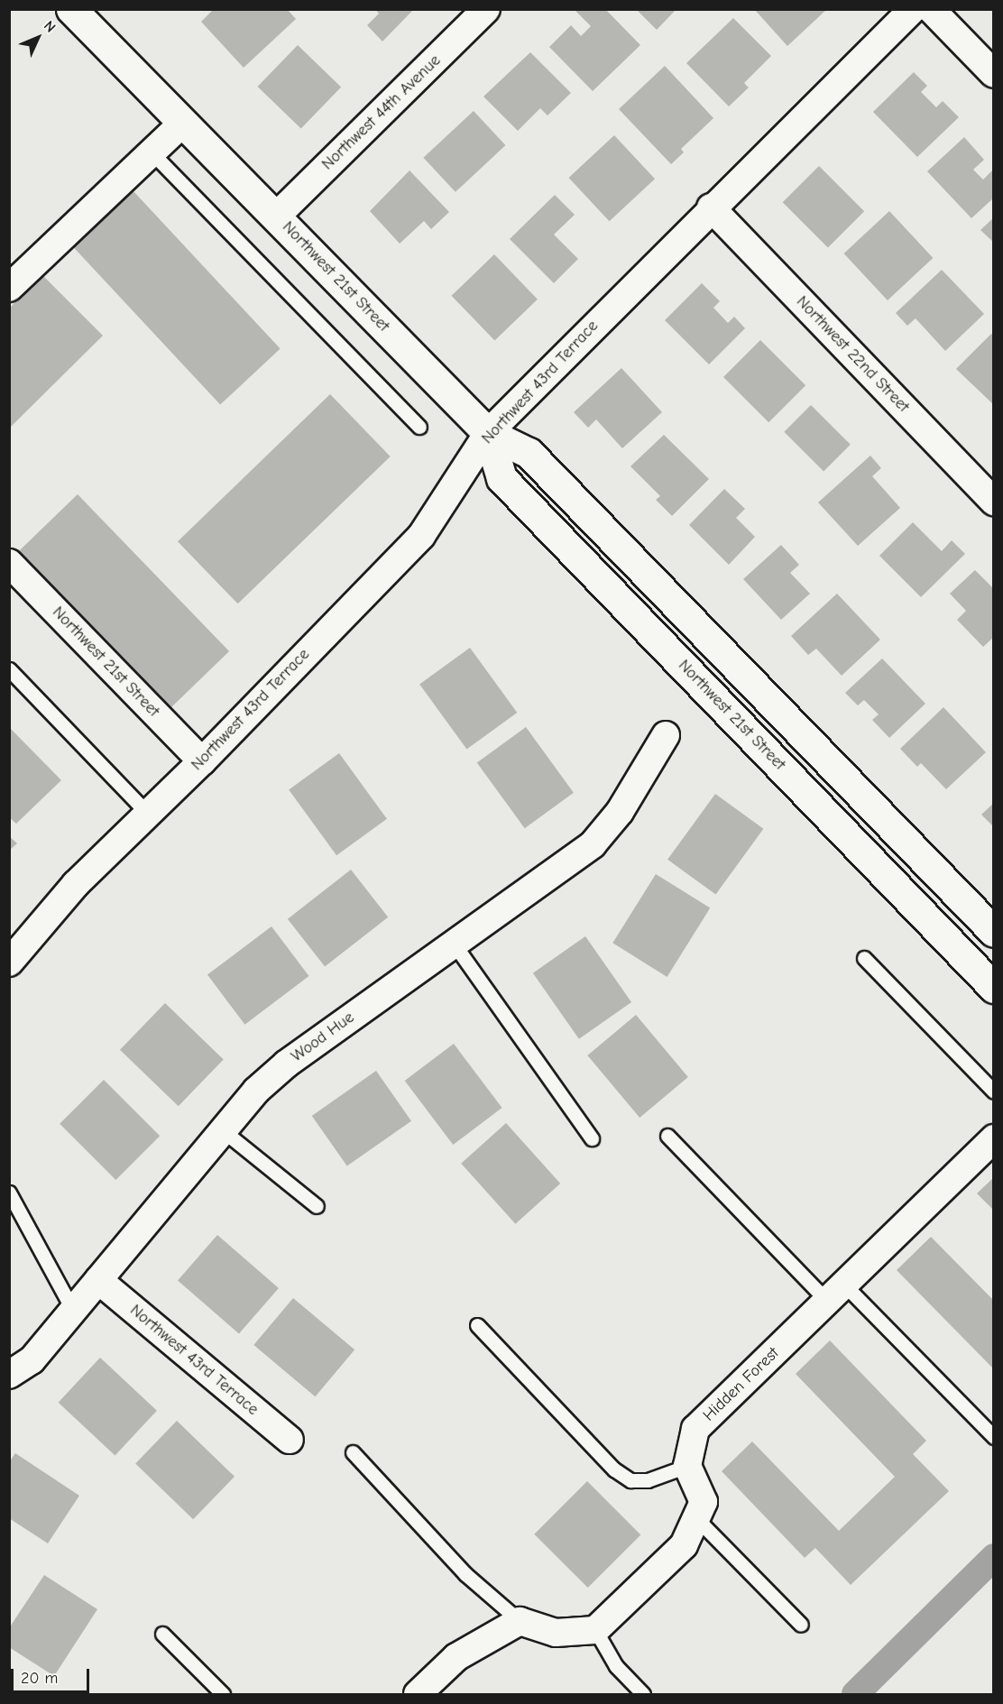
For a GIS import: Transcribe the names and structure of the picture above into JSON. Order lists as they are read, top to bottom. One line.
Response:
{"streets":{"street":["Northwest 44th Avenue","Northwest 21st Street","Northwest 22nd Street","Northwest 43rd Terrace","Wood Hue","Hidden Forest"]},"crossings":[["Northwest 44th Avenue","Northwest 21st Street"],["Northwest 21st Street","Northwest 43rd Terrace"],["Northwest 22nd Street","Northwest 43rd Terrace"],["Northwest 43rd Terrace","Wood Hue"]],"scale_bar":"20 m","north":"top right"}
